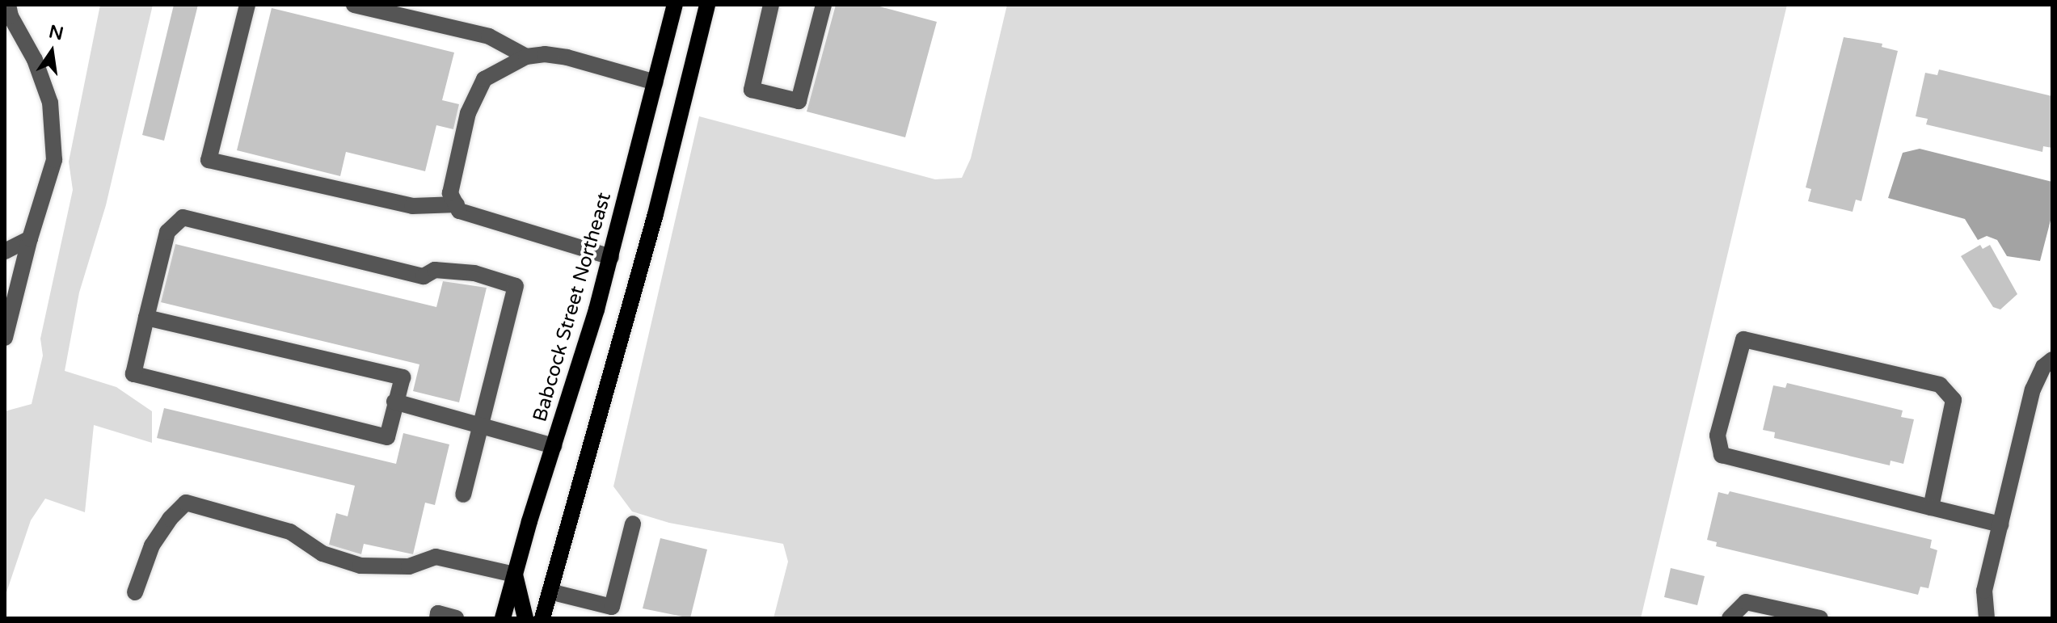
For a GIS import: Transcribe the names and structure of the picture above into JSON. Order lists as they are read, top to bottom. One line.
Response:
{"streets":{"main road":["Babcock Street Northeast"]},"north":"top"}
